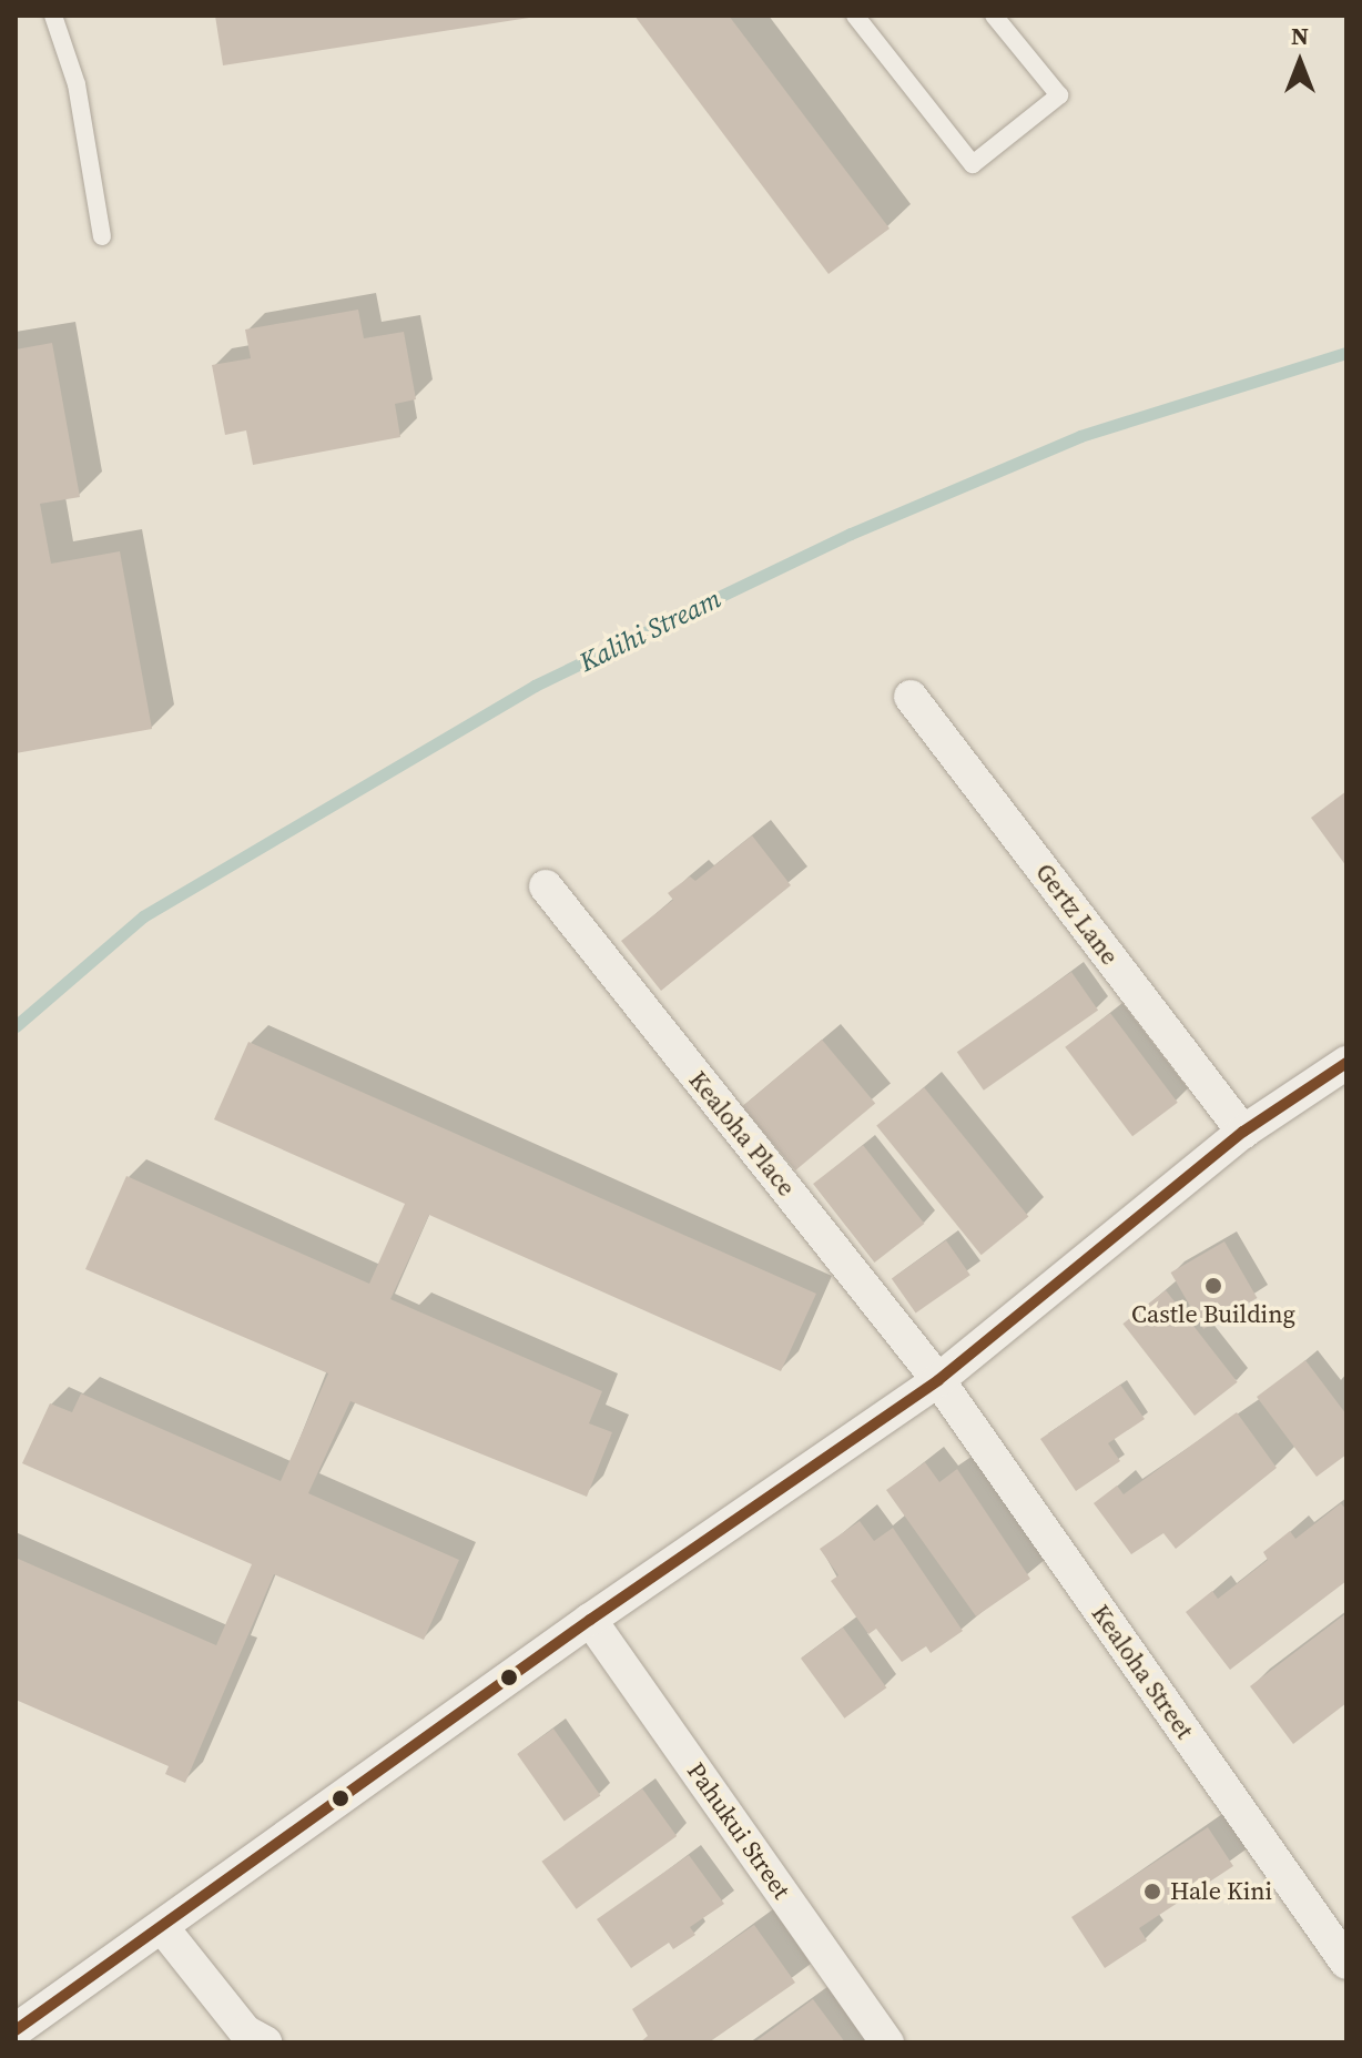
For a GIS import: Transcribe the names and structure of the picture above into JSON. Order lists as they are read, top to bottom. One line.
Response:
{"streets":{"street":["Gertz Lane","Kealoha Place","Kealoha Street","Pahukui Street"]},"crossings":[["Kealoha Place","Kealoha Street"]],"water":["Kalihi Stream"],"places":["Castle Building","Hale Kini"],"north":"top"}
